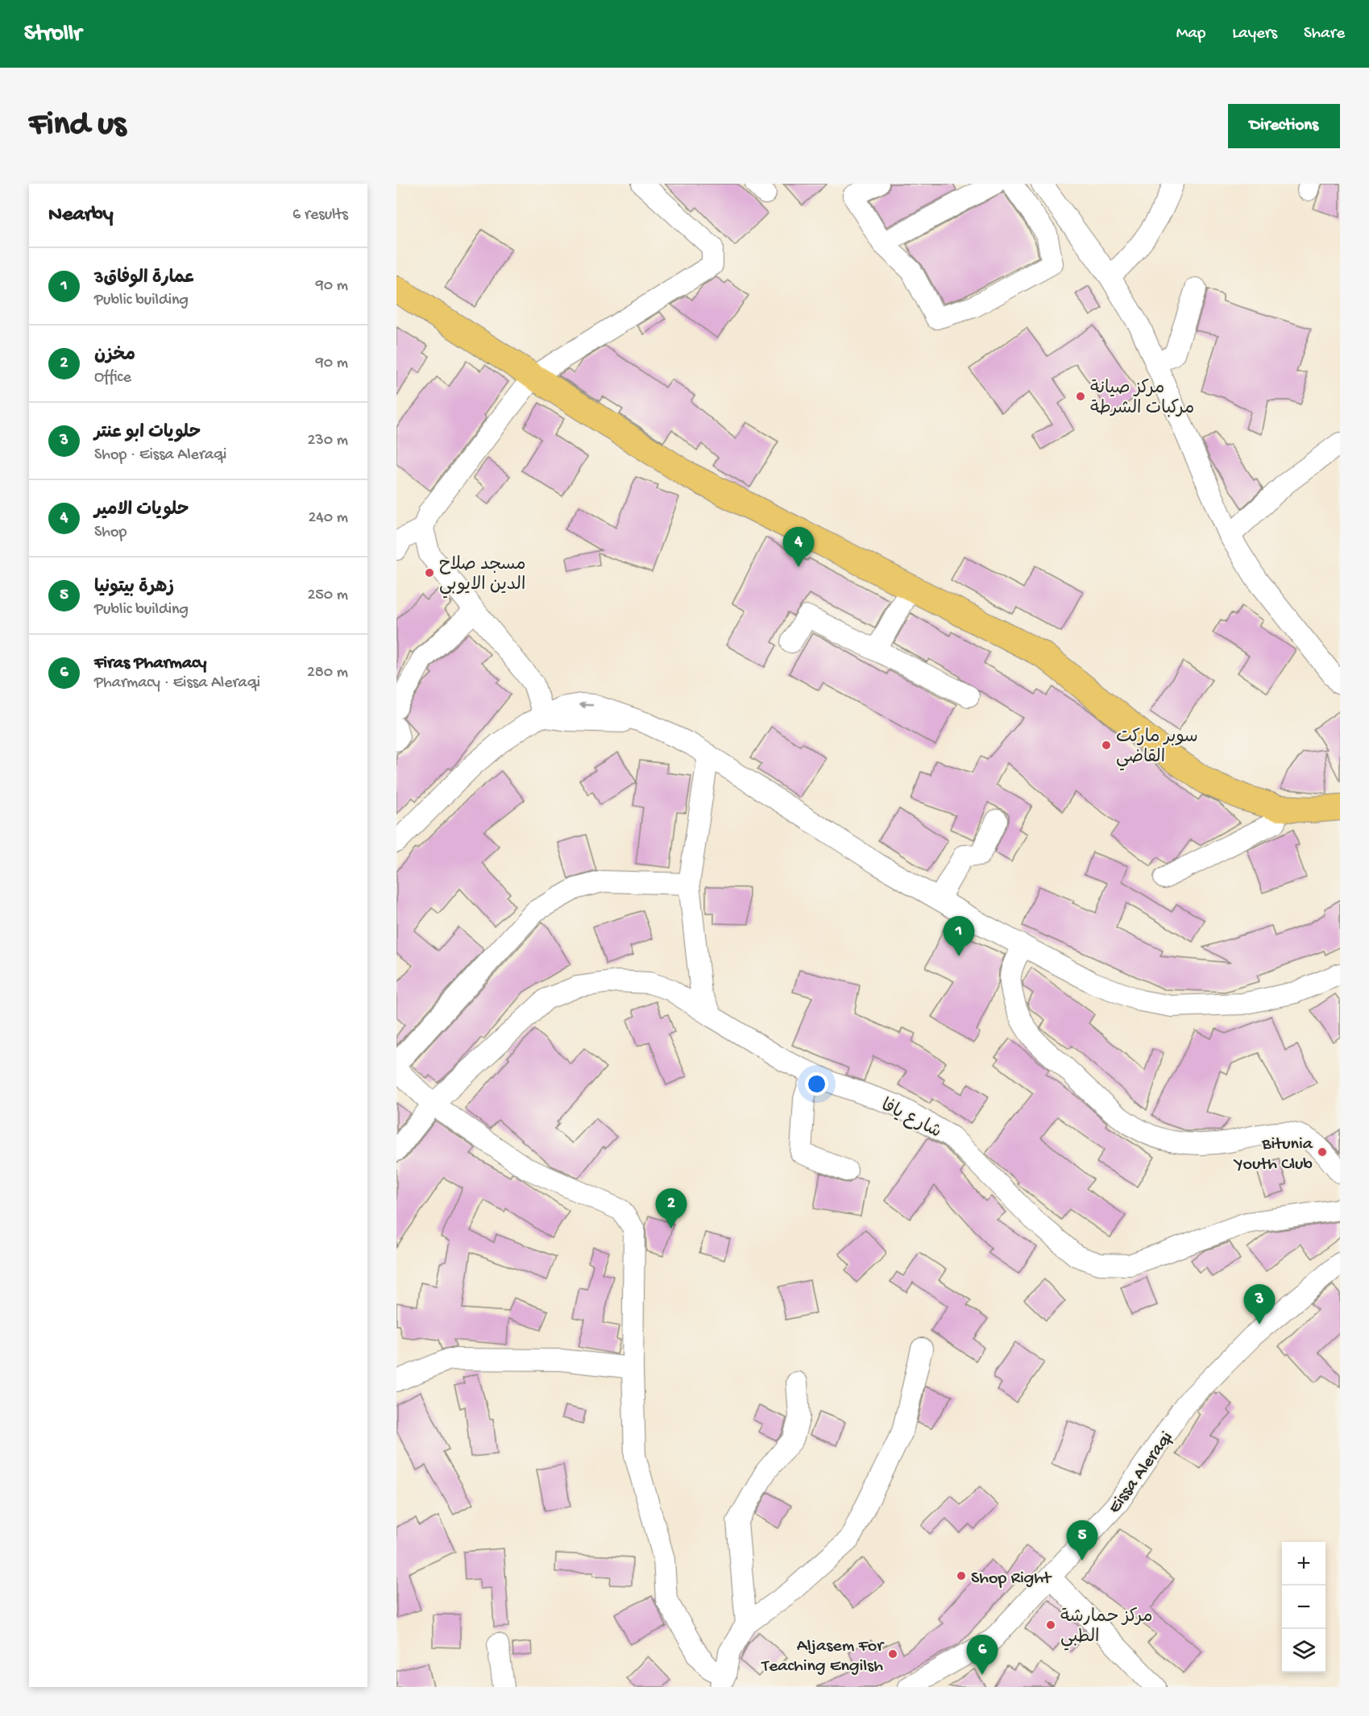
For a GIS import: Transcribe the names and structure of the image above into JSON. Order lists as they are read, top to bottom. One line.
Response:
{"streets":{"street":["شارع يافا","Eissa Aleraqi"]},"places":["مركز صيانة مركبات الشرطة","مسجد صلاح الدين الايوبي","سوبر ماركت القاضي","Bitunia Youth Club","Shop Right","مركز حمارشة الطبي","Aljasem For Teaching Engilsh"],"page":{"header":"Strollr","nav":["Map","Layers","Share"],"buttons":"Directions","title":"Find us","heading":["Nearby","6 results"],"list":[{"mark":"1","name":"عمارة الوفاق3","note":"Public building","value":"90 m"},{"mark":"2","name":"مخزن","note":"Office","value":"90 m"},{"mark":"3","name":"حلويات ابو عنتر","note":"Shop · Eissa Aleraqi","value":"230 m"},{"mark":"4","name":"حلويات الامير","note":"Shop","value":"240 m"},{"mark":"5","name":"زهرة بيتونيا","note":"Public building","value":"250 m"},{"mark":"6","name":"Firas Pharmacy","note":"Pharmacy · Eissa Aleraqi","value":"280 m"}],"pins":["4","1","2","3","5","6"],"map_buttons":["+","−"]}}
